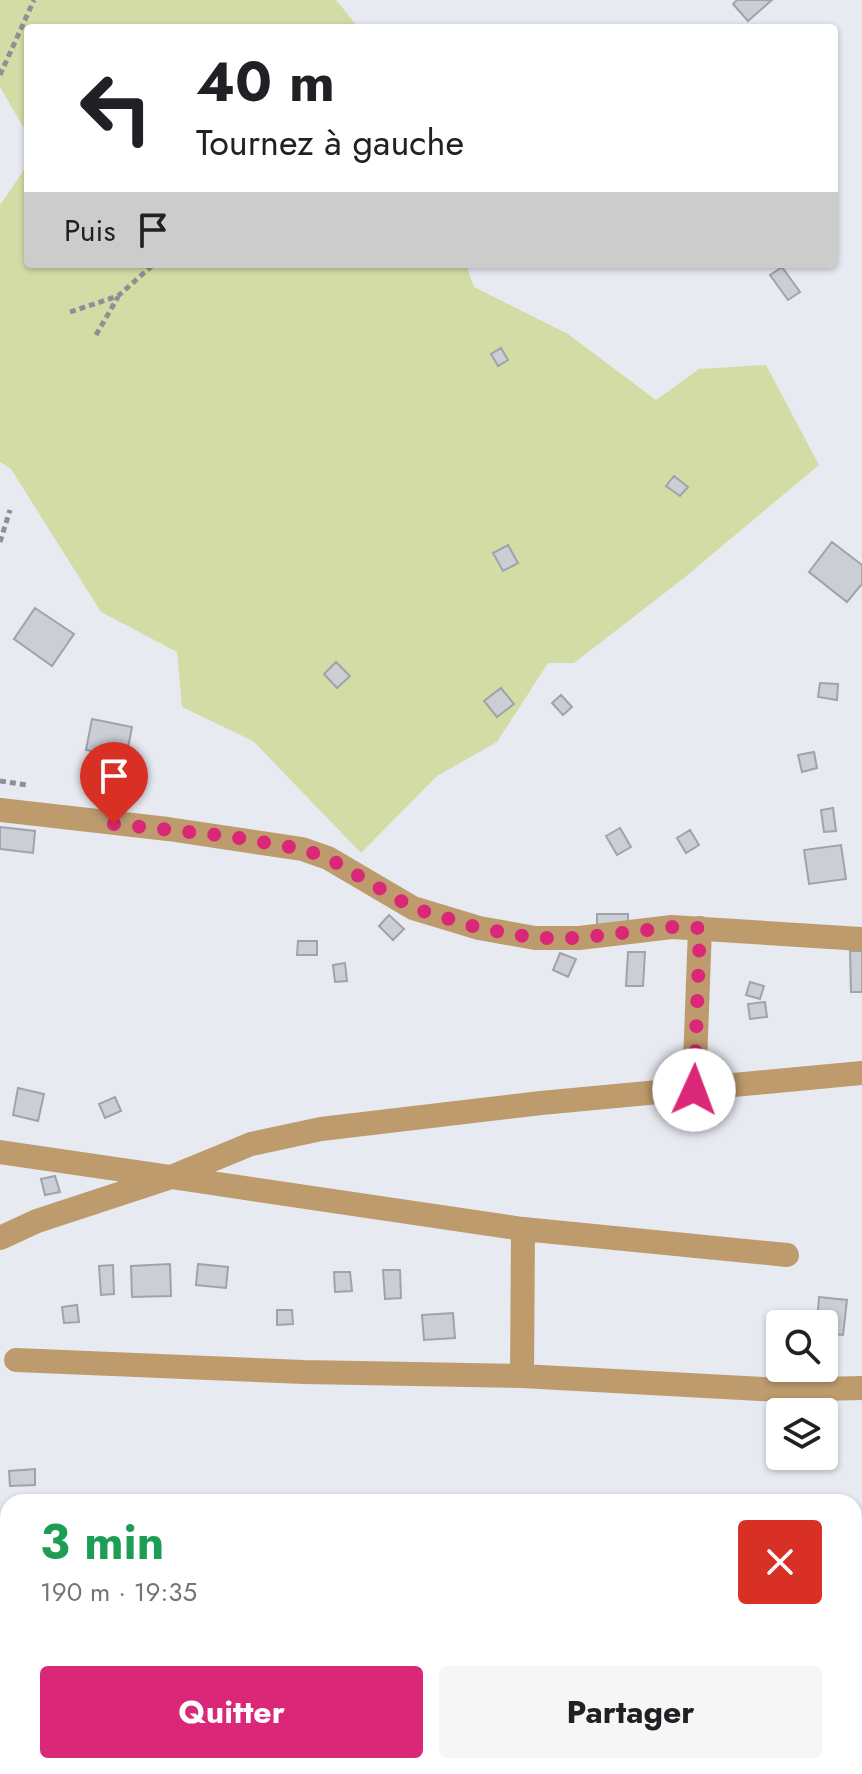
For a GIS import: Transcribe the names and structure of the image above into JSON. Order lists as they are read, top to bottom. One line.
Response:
{"page":{"turn":["40 m","Tournez à gauche"],"then":"Puis","heading":["3 min","190 m · 19:35"],"buttons":["Quitter","Partager"]}}
